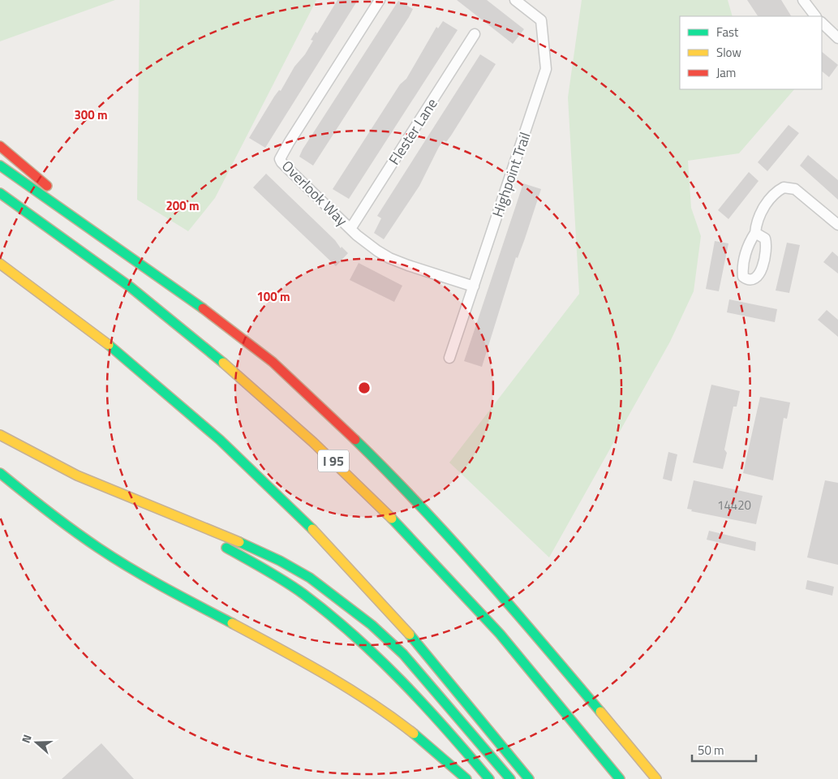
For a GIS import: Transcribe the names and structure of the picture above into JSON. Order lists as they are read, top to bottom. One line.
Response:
{"streets":{"highway":["I 95"],"street":["Flester Lane","Highpoint Trail","Overlook Way"]},"crossings":[["Flester Lane","Overlook Way"],["Highpoint Trail","Overlook Way"]],"house_numbers":["14420"],"legend":["Fast","Slow","Jam"],"scale_bar":"50 m","north":"left","rings":["300 m","200 m","100 m"]}
